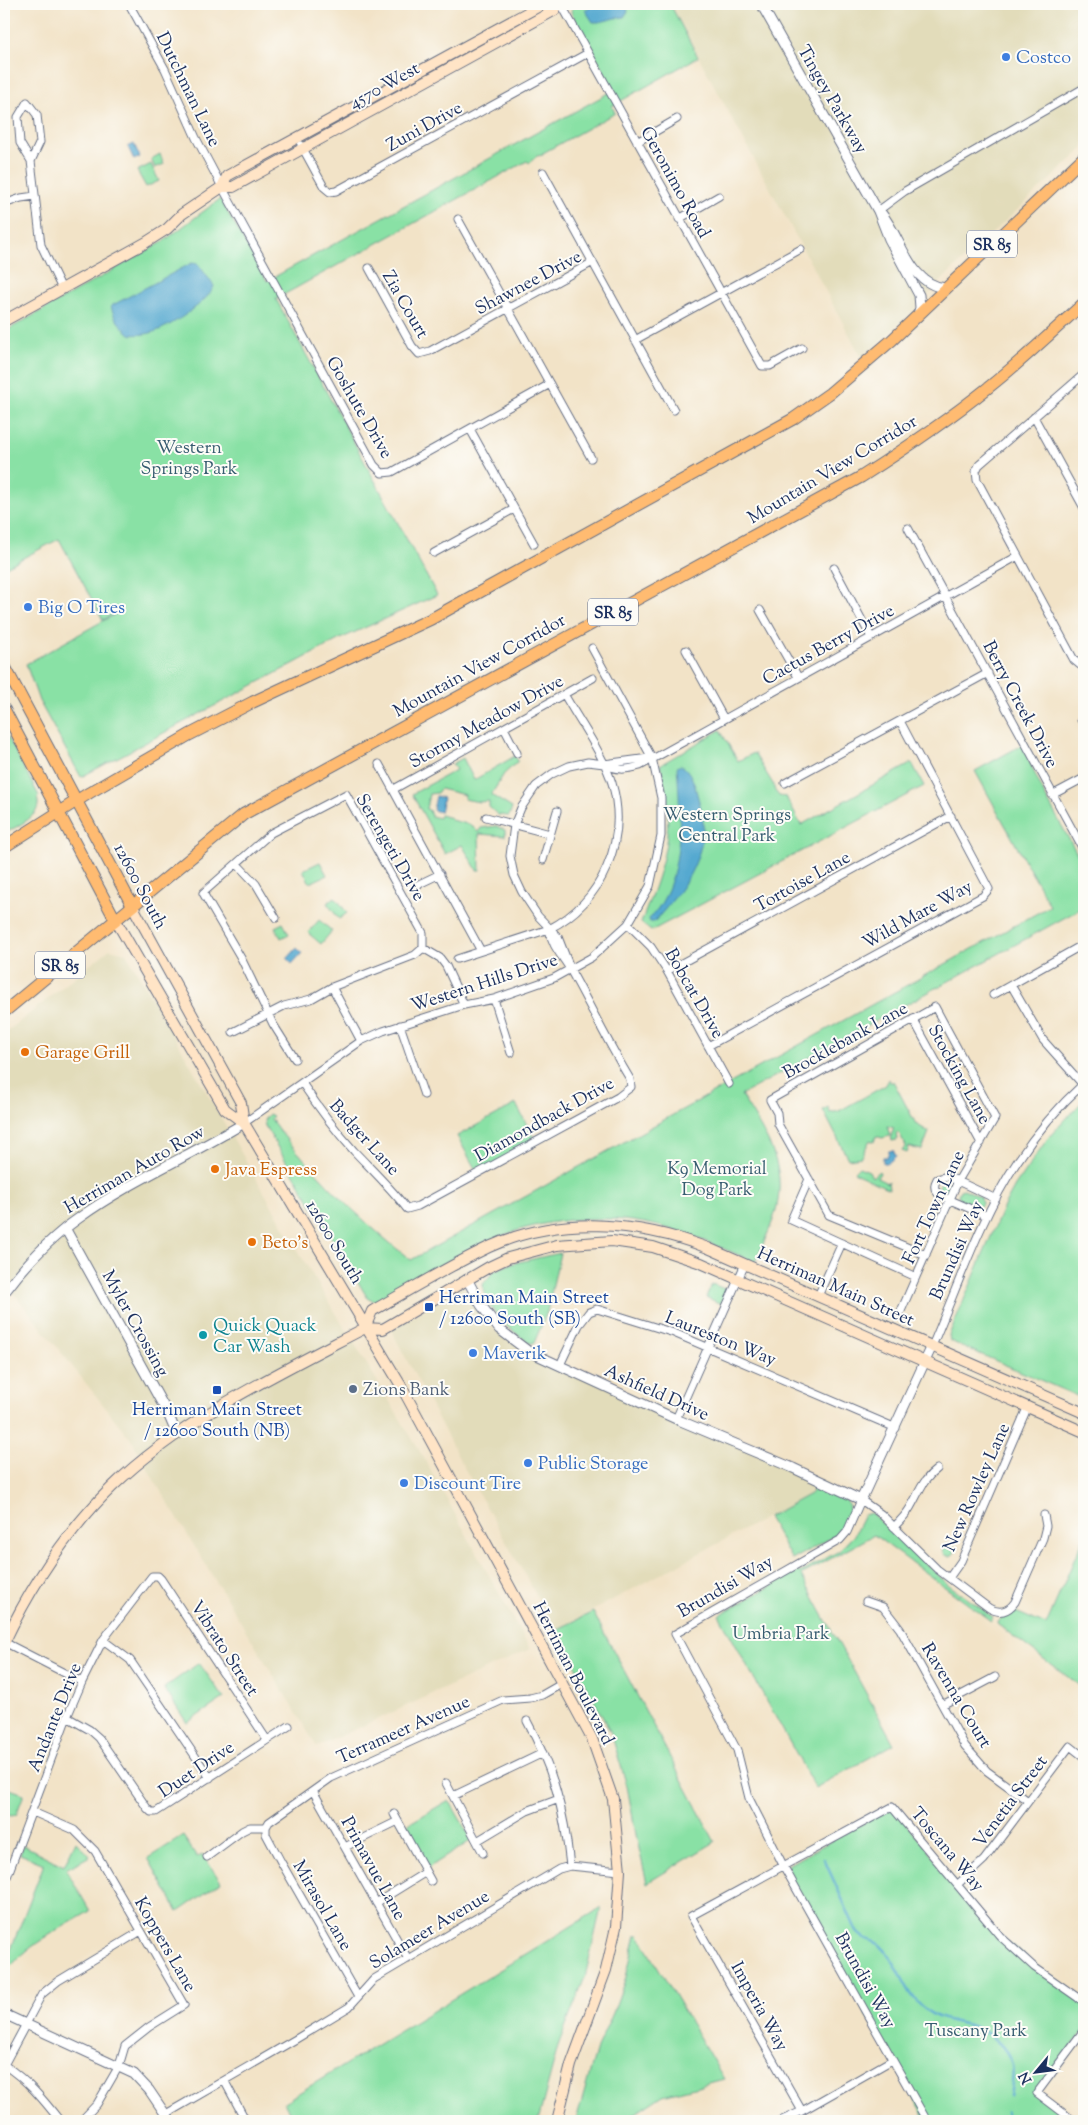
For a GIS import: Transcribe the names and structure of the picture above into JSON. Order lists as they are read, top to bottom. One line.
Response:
{"streets":{"main road":["4570 West","SR 85","Mountain View Corridor","12600 South","Herriman Main Street","Herriman Boulevard"],"street":["Dutchman Lane","Tingey Parkway","Zuni Drive","Geronimo Road","Shawnee Drive","Zia Court","Goshute Drive","Cactus Berry Drive","Berry Creek Drive","Stormy Meadow Drive","Serengeti Drive","Tortoise Lane","Wild Mare Way","Western Hills Drive","Bobcat Drive","Brocklebank Lane","Stocking Lane","Diamondback Drive","Badger Lane","Herriman Auto Row","Fort Town Lane","Brundisi Way","Myler Crossing","Laureston Way","Ashfield Drive","New Rowley Lane","Vibrato Street","Ravenna Court","Andante Drive","Terrameer Avenue","Duet Drive","Venetia Street","Toscana Way","Primavue Lane","Mirasol Lane","Solameer Avenue","Koppers Lane","Imperia Way"]},"crossings":[["4570 West","Dutchman Lane"],["4570 West","Zuni Drive"],["4570 West","Geronimo Road"],["4570 West","Goshute Drive"],["Dutchman Lane","Goshute Drive"],["Tingey Parkway","SR 85"],["Zuni Drive","Geronimo Road"],["SR 85","12600 South"],["Shawnee Drive","Zia Court"],["Mountain View Corridor","12600 South"],["Cactus Berry Drive","Berry Creek Drive"],["Cactus Berry Drive","Western Hills Drive"],["Tortoise Lane","Wild Mare Way"],["Tortoise Lane","Bobcat Drive"],["12600 South","Western Hills Drive"],["12600 South","Herriman Auto Row"],["12600 South","Herriman Main Street"],["12600 South","Herriman Boulevard"],["Wild Mare Way","Bobcat Drive"],["Western Hills Drive","Bobcat Drive"],["Western Hills Drive","Diamondback Drive"],["Western Hills Drive","Badger Lane"],["Western Hills Drive","Herriman Auto Row"],["Brocklebank Lane","Stocking Lane"],["Stocking Lane","Fort Town Lane"],["Diamondback Drive","Badger Lane"],["Herriman Auto Row","Myler Crossing"],["Brundisi Way","Herriman Main Street"],["Brundisi Way","Laureston Way"],["Brundisi Way","Ashfield Drive"],["Brundisi Way","Toscana Way"],["Herriman Main Street","Ashfield Drive"],["Herriman Main Street","New Rowley Lane"],["Herriman Main Street","Herriman Boulevard"],["Laureston Way","Ashfield Drive"],["Vibrato Street","Andante Drive"],["Vibrato Street","Duet Drive"],["Herriman Boulevard","Terrameer Avenue"],["Ravenna Court","Venetia Street"],["Andante Drive","Duet Drive"],["Andante Drive","Koppers Lane"],["Terrameer Avenue","Primavue Lane"],["Terrameer Avenue","Mirasol Lane"],["Venetia Street","Toscana Way"],["Toscana Way","Imperia Way"],["Primavue Lane","Solameer Avenue"],["Mirasol Lane","Solameer Avenue"]],"parks":["Western Springs Park","Western Springs Central Park","K9 Memorial Dog Park","Umbria Park","Tuscany Park"],"places":{"other":["Costco","Big O Tires","Garage Grill","Java Espress","Beto's","Quick Quack Car Wash","Maverik","Zions Bank","Public Storage","Discount Tire"],"transit":["Herriman Main Street / 12600 South (SB)","Herriman Main Street / 12600 South (NB)"]},"north":"bottom left"}
